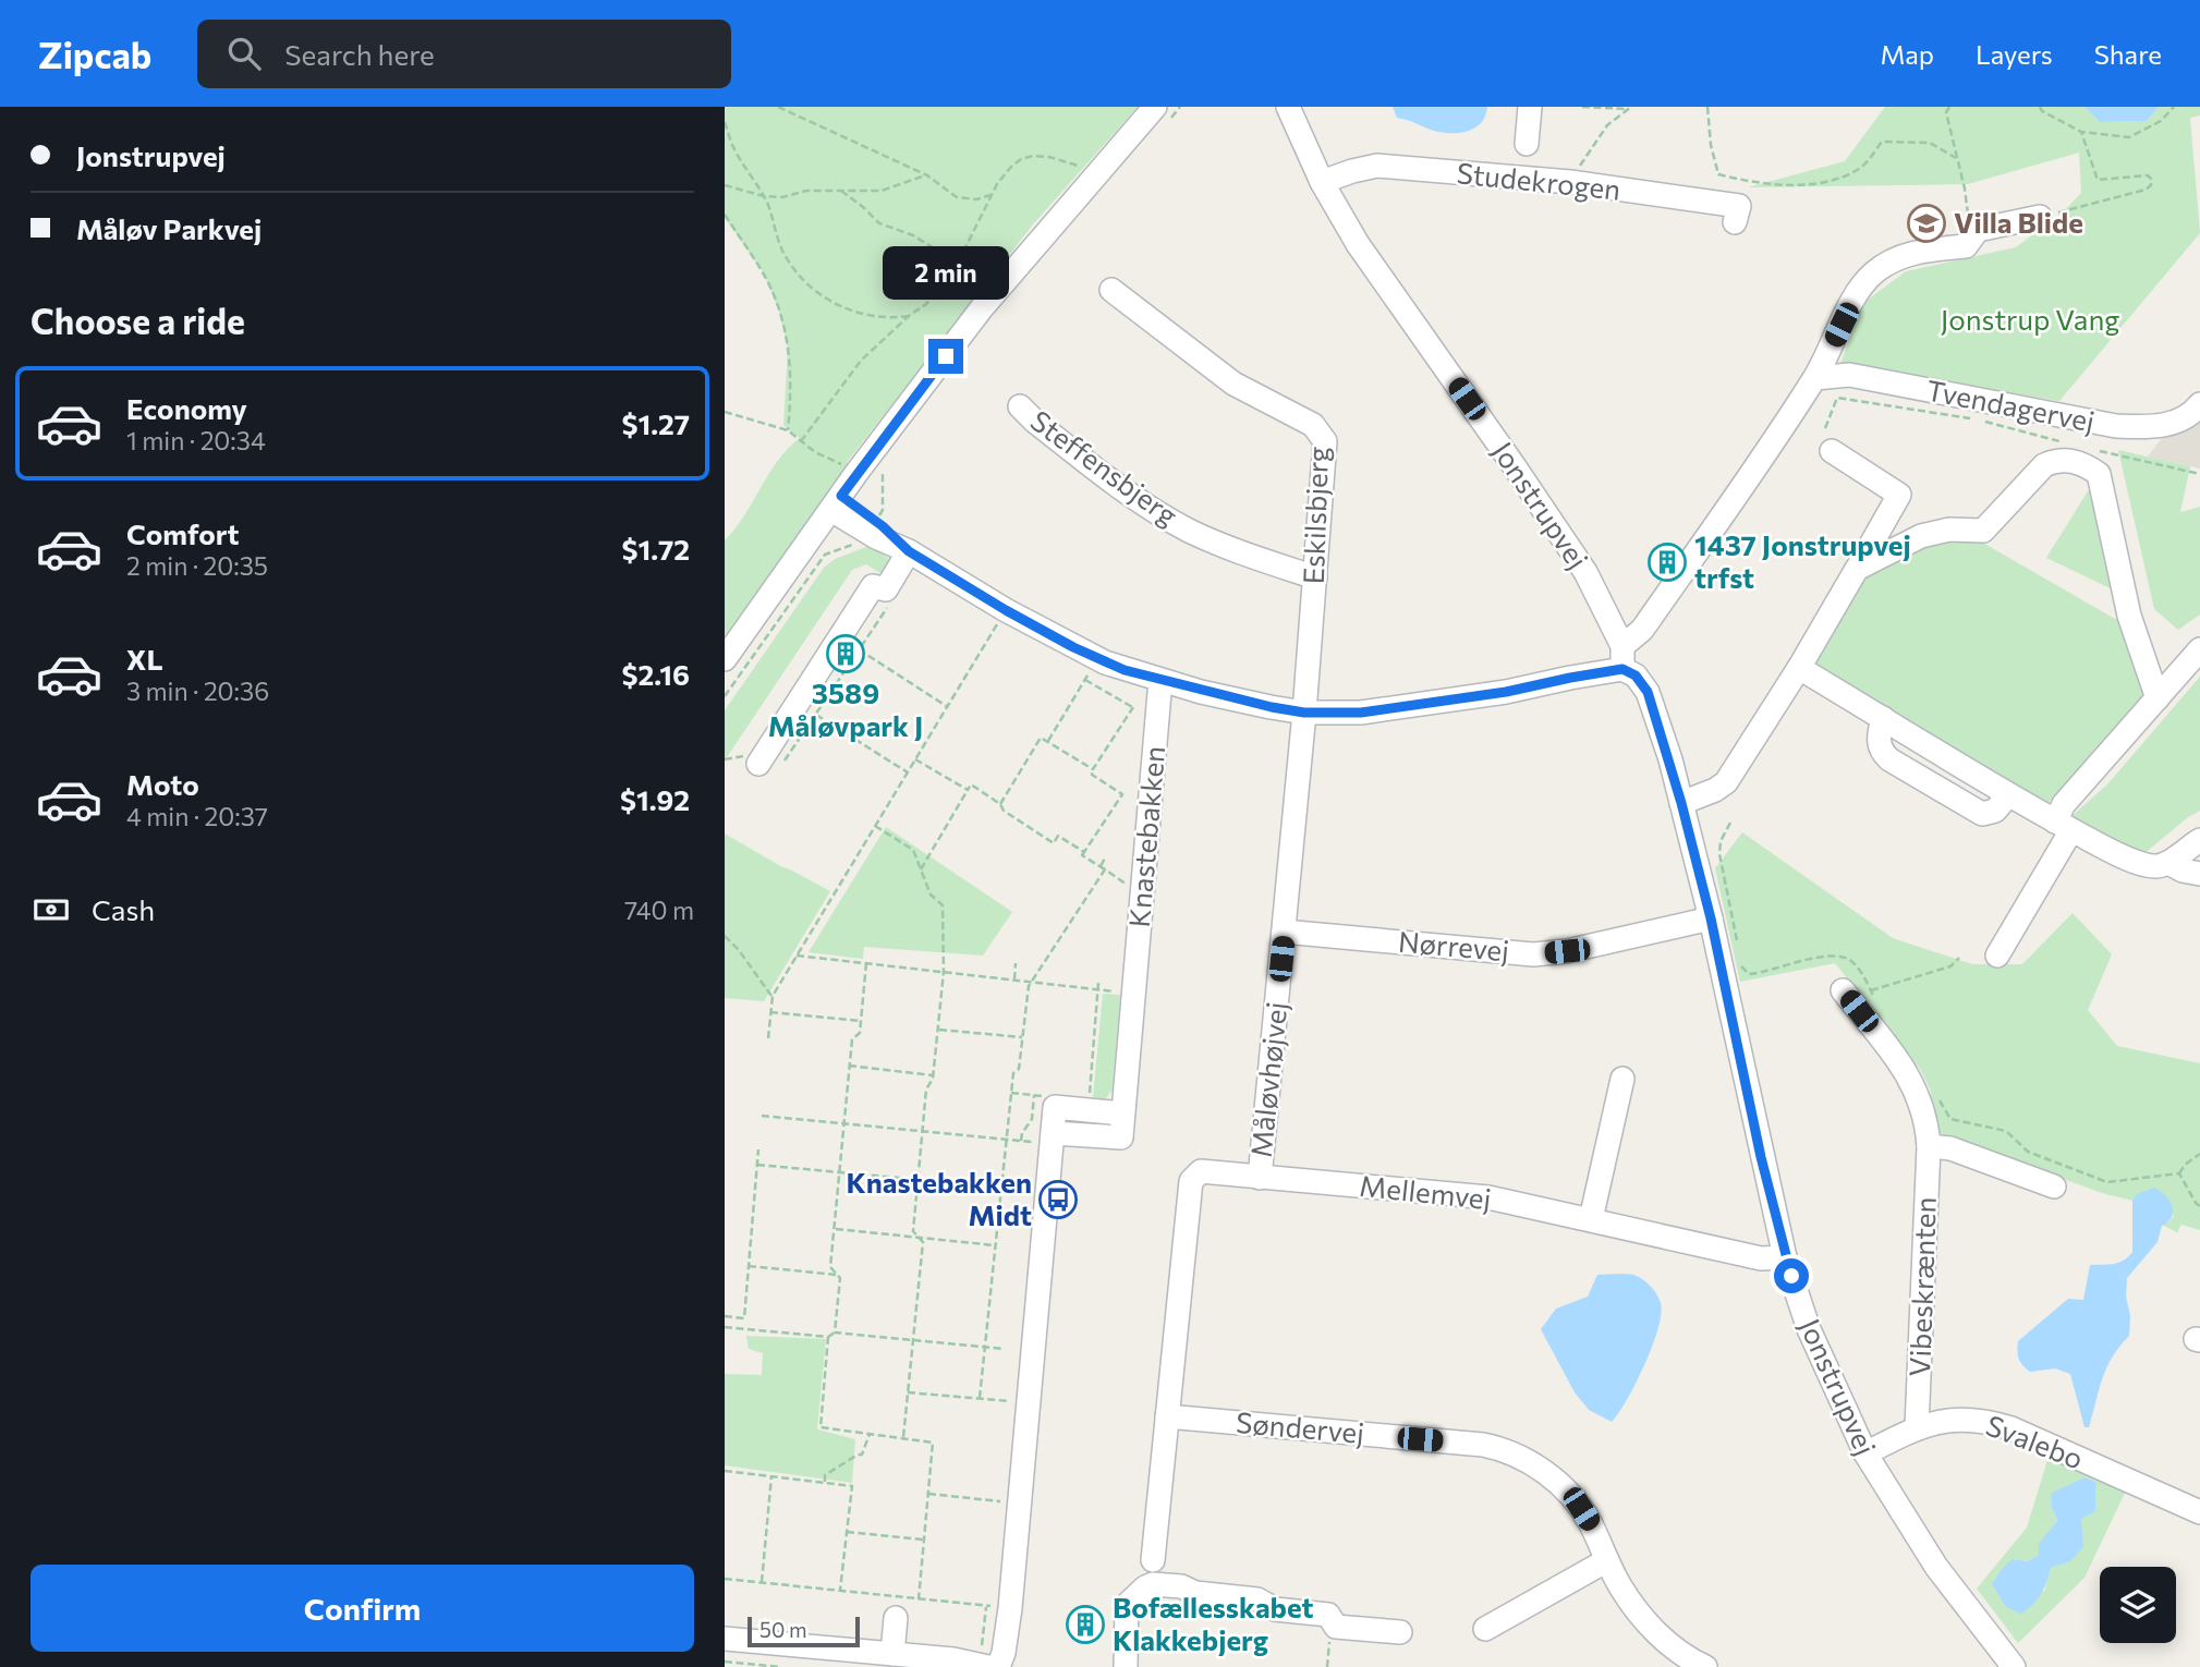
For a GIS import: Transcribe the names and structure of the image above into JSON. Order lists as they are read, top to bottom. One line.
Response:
{"streets":{"street":["Studekrogen","Tvendagervej","Steffensbjerg","Jonstrupvej","Eskilsbjerg","Knastebakken","Nørrevej","Måløvhøjvej","Mellemvej","Vibeskrænten","Søndervej","Svalebo"]},"crossings":[["Studekrogen","Jonstrupvej"],["Steffensbjerg","Eskilsbjerg"],["Jonstrupvej","Nørrevej"],["Jonstrupvej","Mellemvej"],["Jonstrupvej","Svalebo"],["Eskilsbjerg","Måløvhøjvej"],["Nørrevej","Måløvhøjvej"],["Måløvhøjvej","Mellemvej"],["Måløvhøjvej","Søndervej"],["Vibeskrænten","Svalebo"]],"parks":["Jonstrup Vang"],"places":{"school or university":["Villa Blide"],"building":["1437 Jonstrupvej trfst","3589 Måløvpark J","Bofællesskabet Klakkebjerg"],"bus stop":["Knastebakken Midt"]},"scale_bar":"50 m","page":{"header":"Zipcab","search":"Search here","nav":["Map","Layers","Share"],"banner":["Jonstrupvej","Måløv Parkvej"],"bubble":"2 min","heading":"Choose a ride","list":[{"name":"Economy","note":"1 min · 20:34","value":"$1.27"},{"name":"Comfort","note":"2 min · 20:35","value":"$1.72"},{"name":"XL","note":"3 min · 20:36","value":"$2.16"},{"name":"Moto","note":"4 min · 20:37","value":"$1.92"}],"pay":["Cash","740 m"],"buttons":"Confirm","scale":"50 m"}}
